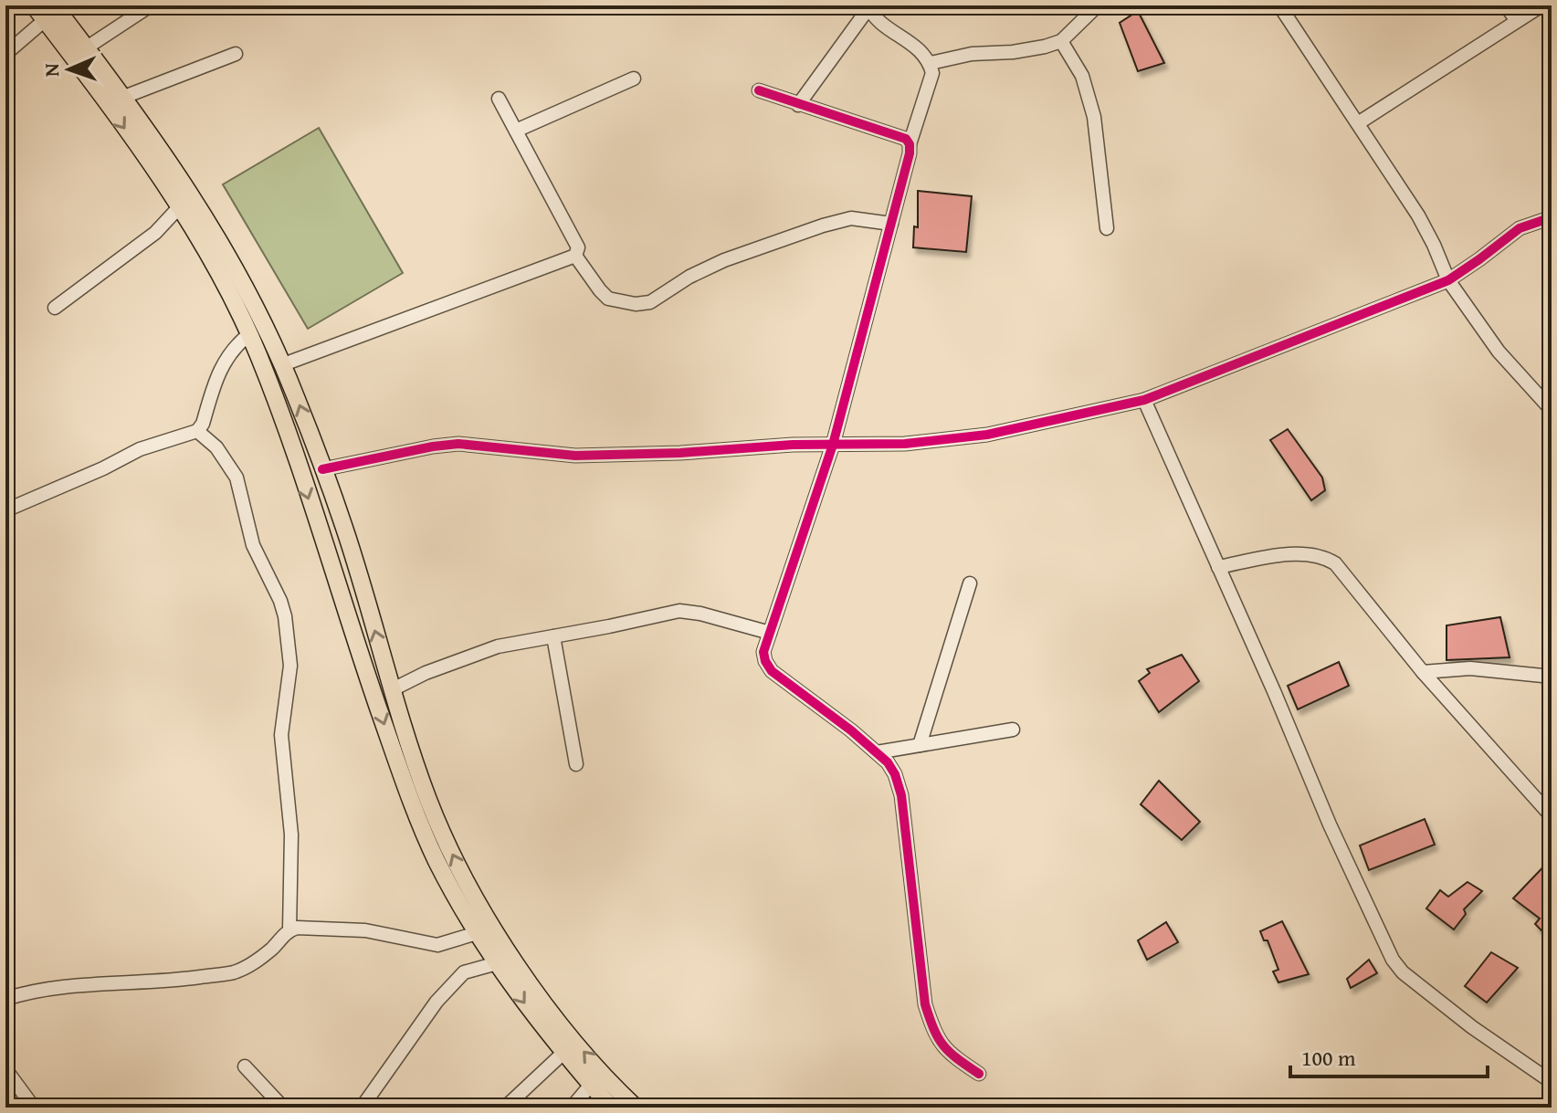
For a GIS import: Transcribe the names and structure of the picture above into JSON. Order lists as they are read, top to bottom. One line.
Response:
{"scale_bar":"100 m","north":"left"}
